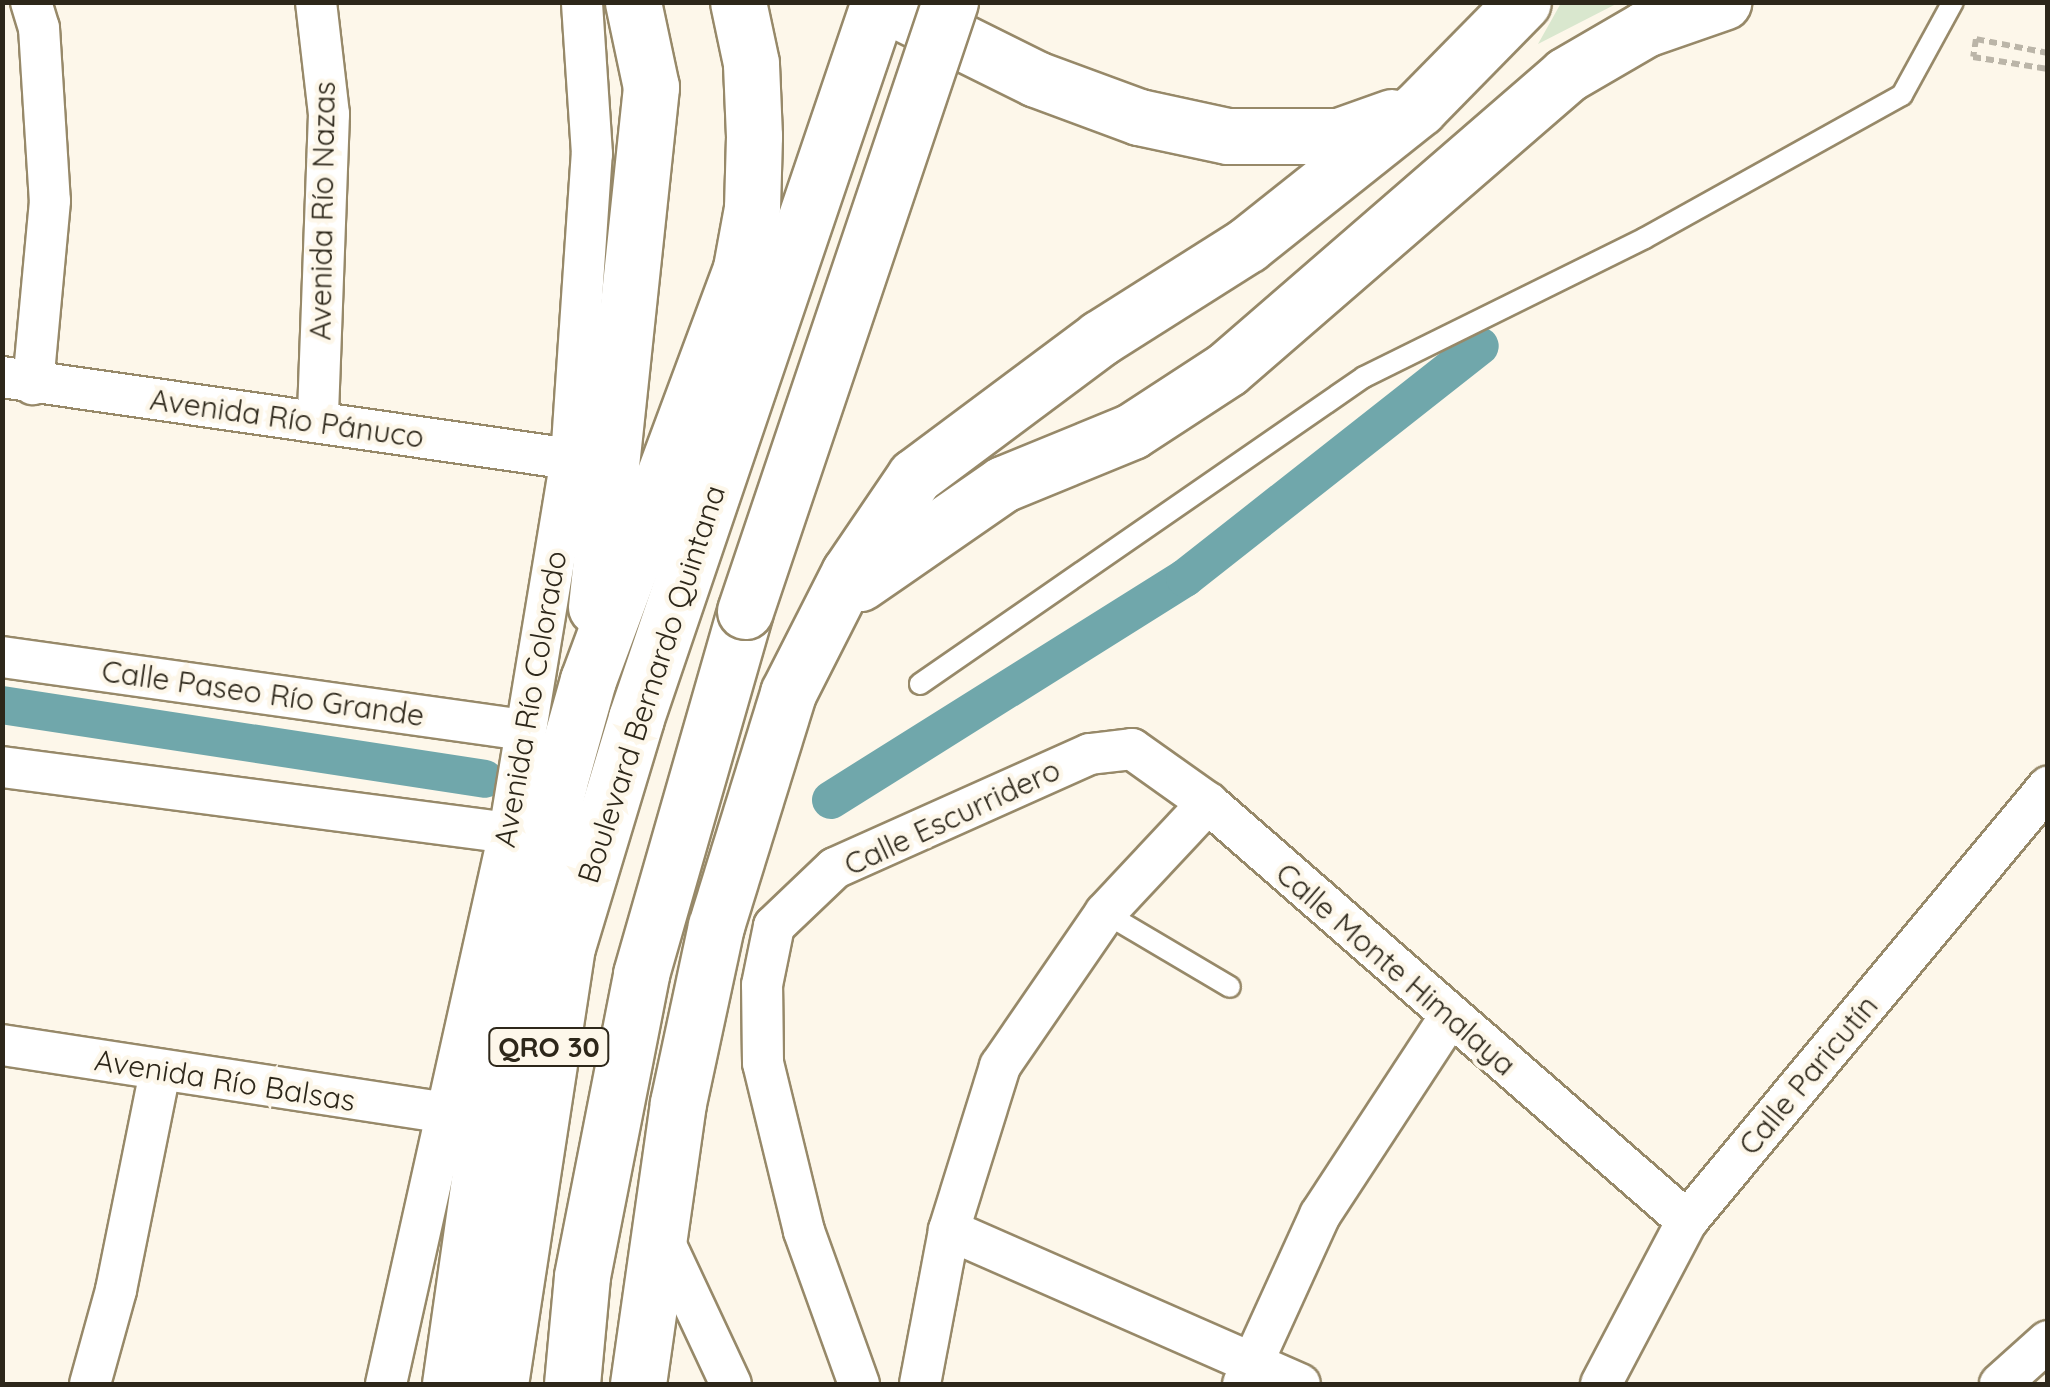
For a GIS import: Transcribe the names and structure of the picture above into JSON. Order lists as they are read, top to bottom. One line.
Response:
{"streets":{"highway":["Boulevard Bernardo Quintana","QRO 30"],"street":["Avenida Río Nazas","Avenida Río Pánuco","Calle Paseo Río Grande","Avenida Río Colorado","Calle Escurridero","Calle Monte Himalaya","Calle Paricutín","Avenida Río Balsas"]},"crossings":[["Avenida Río Nazas","Avenida Río Pánuco"],["Avenida Río Pánuco","Avenida Río Colorado"],["Calle Paseo Río Grande","Avenida Río Colorado"],["Avenida Río Colorado","Avenida Río Balsas"],["Calle Escurridero","Calle Monte Himalaya"],["Calle Monte Himalaya","Calle Paricutín"]]}
